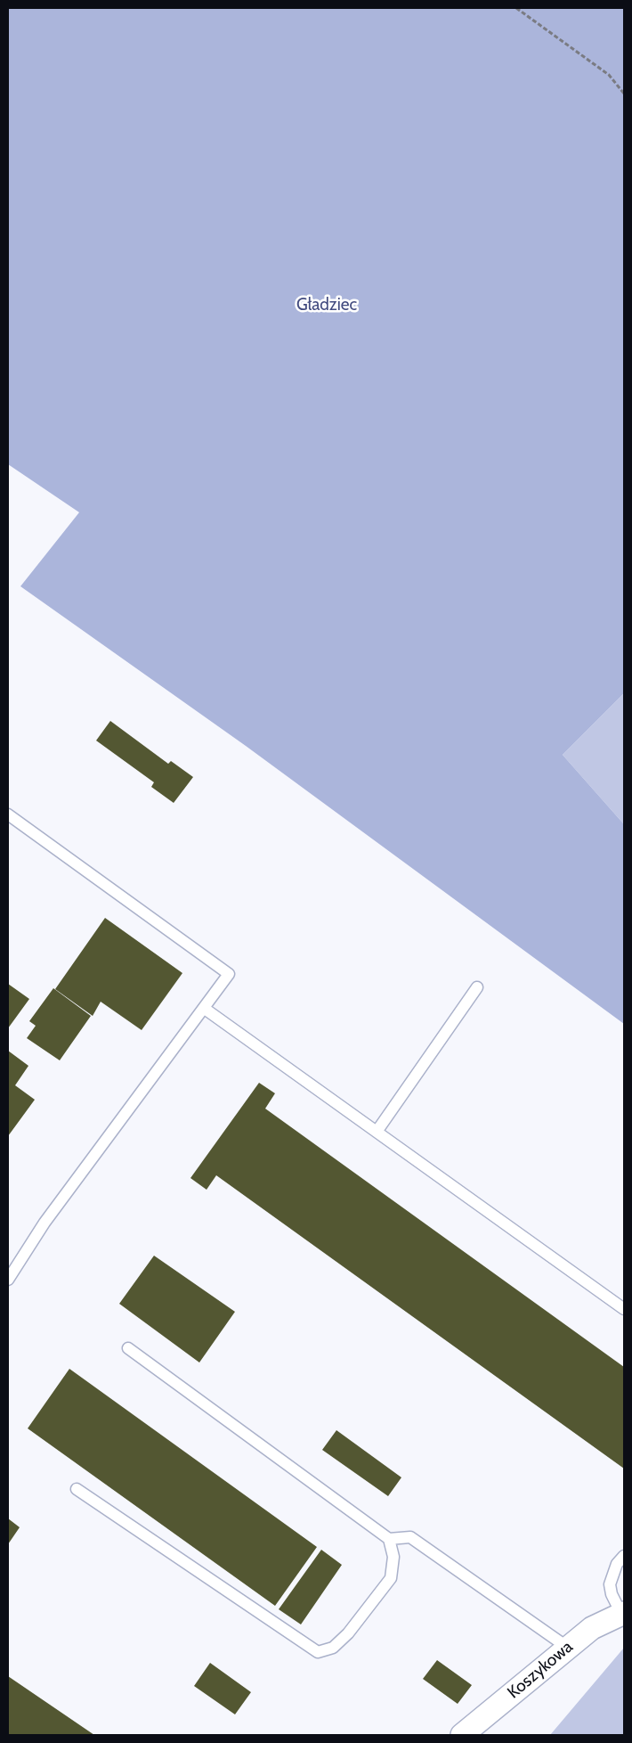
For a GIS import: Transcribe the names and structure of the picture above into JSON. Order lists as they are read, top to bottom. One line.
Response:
{"streets":{"street":["Koszykowa"]},"parks":["Gładziec"]}
